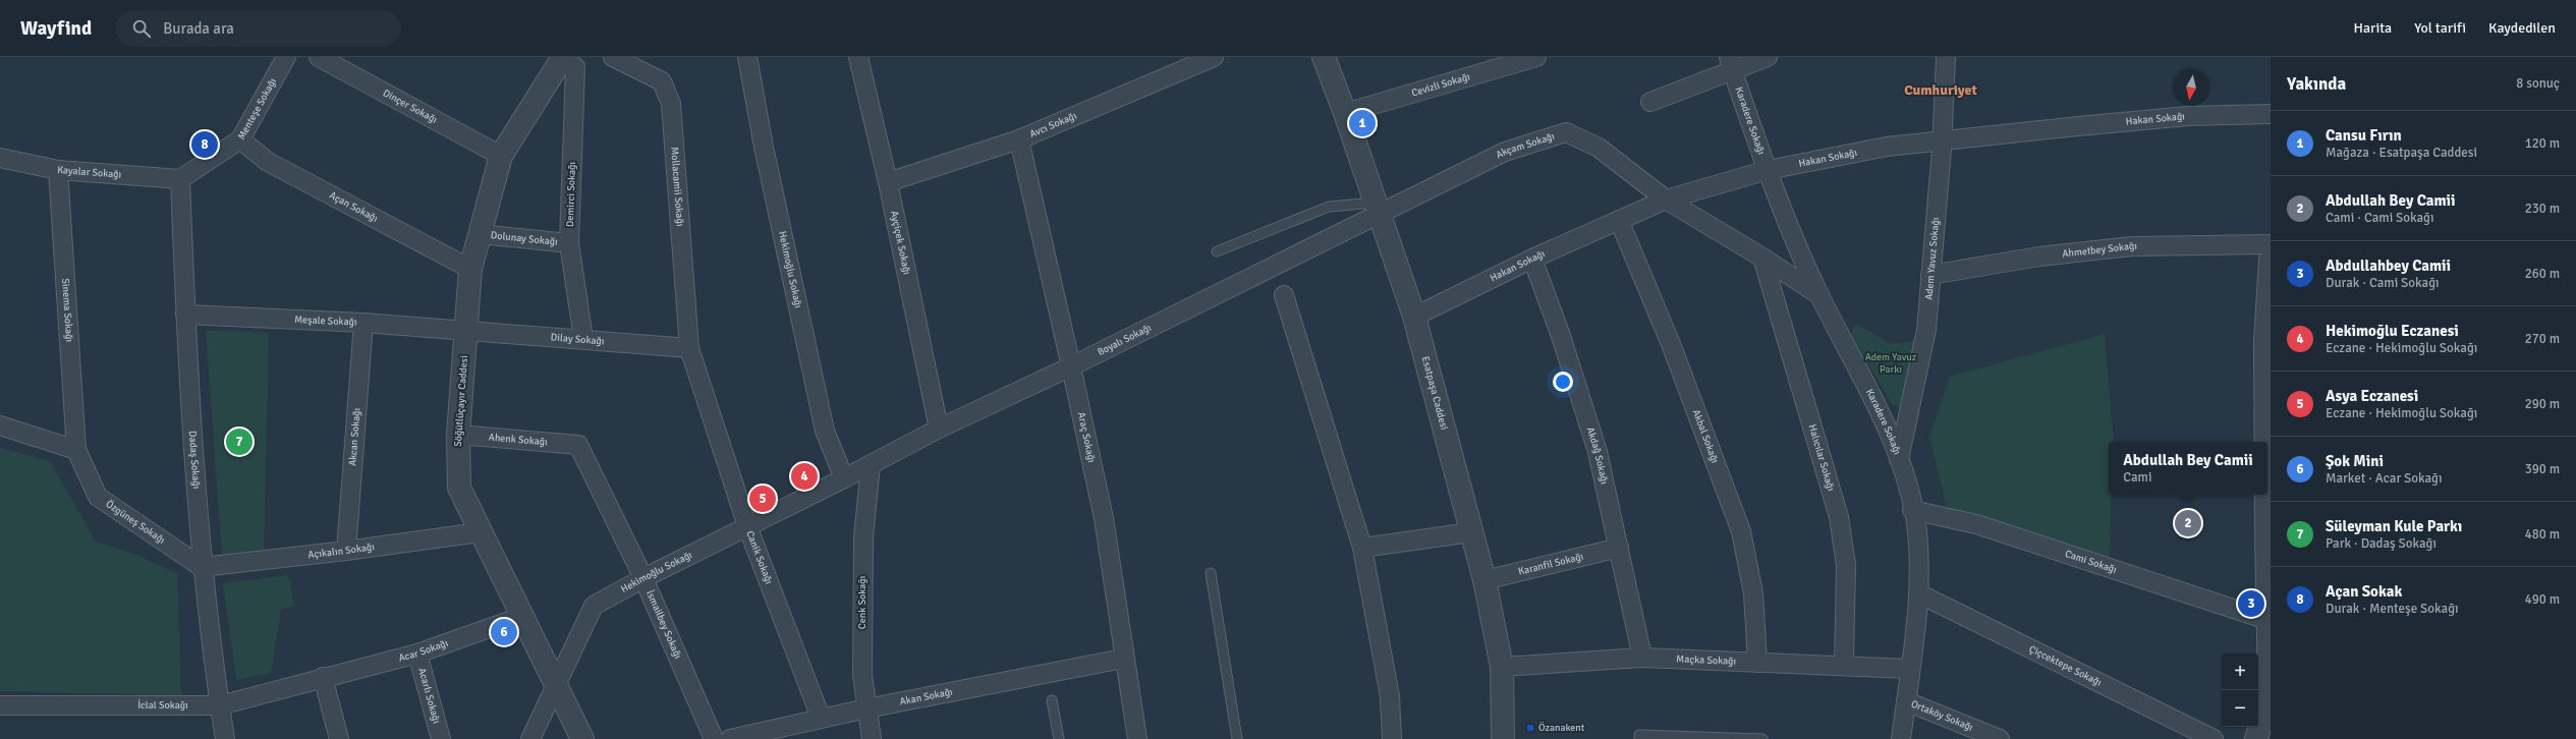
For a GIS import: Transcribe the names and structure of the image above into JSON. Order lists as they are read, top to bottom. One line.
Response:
{"streets":{"street":["Cevizli Sokağı","Dinçer Sokağı","Menteşe Sokağı","Hakan Sokağı","Karadere Sokağı","Avcı Sokağı","Akçam Sokağı","Kayalar Sokağı","Mollacamii Sokağı","Demirci Sokağı","Açan Sokağı","Dolunay Sokağı","Ayçiçek Sokağı","Ahmetbey Sokağı","Adem Yavuz Sokağı","Hekimoğlu Sokağı","Sinema Sokağı","Meşale Sokağı","Dilay Sokağı","Boyalı Sokağı","Esatpaşa Caddesi","Söğütlüçayır Caddesi","Akcan Sokağı","Akbal Sokağı","Araç Sokağı","Ahenk Sokağı","Akdağ Sokağı","Halıcılar Sokağı","Dadaş Sokağı","Özgüneş Sokağı","Açıkalın Sokağı","Canik Sokağı","Cami Sokağı","Karanfil Sokağı","Cenk Sokağı","İsmailbey Sokağı","Acar Sokağı","Maçka Sokağı","Çiçcektepe Sokağı","Acarlı Sokağı","Akan Sokağı","İclal Sokağı","Ortaköy Sokağı"]},"crossings":[["Cevizli Sokağı","Esatpaşa Caddesi"],["Dinçer Sokağı","Söğütlüçayır Caddesi"],["Menteşe Sokağı","Kayalar Sokağı"],["Menteşe Sokağı","Açan Sokağı"],["Menteşe Sokağı","Dadaş Sokağı"],["Hakan Sokağı","Karadere Sokağı"],["Hakan Sokağı","Akçam Sokağı"],["Hakan Sokağı","Adem Yavuz Sokağı"],["Hakan Sokağı","Esatpaşa Caddesi"],["Hakan Sokağı","Akbal Sokağı"],["Hakan Sokağı","Akdağ Sokağı"],["Karadere Sokağı","Adem Yavuz Sokağı"],["Karadere Sokağı","Cami Sokağı"],["Karadere Sokağı","Maçka Sokağı"],["Karadere Sokağı","Çiçcektepe Sokağı"],["Karadere Sokağı","Ortaköy Sokağı"],["Avcı Sokağı","Ayçiçek Sokağı"],["Avcı Sokağı","Araç Sokağı"],["Akçam Sokağı","Boyalı Sokağı"],["Akçam Sokağı","Esatpaşa Caddesi"],["Kayalar Sokağı","Sinema Sokağı"],["Kayalar Sokağı","Dadaş Sokağı"],["Mollacamii Sokağı","Dilay Sokağı"],["Mollacamii Sokağı","Canik Sokağı"],["Demirci Sokağı","Dolunay Sokağı"],["Demirci Sokağı","Dilay Sokağı"],["Demirci Sokağı","Söğütlüçayır Caddesi"],["Açan Sokağı","Söğütlüçayır Caddesi"],["Dolunay Sokağı","Söğütlüçayır Caddesi"],["Ayçiçek Sokağı","Boyalı Sokağı"],["Ahmetbey Sokağı","Adem Yavuz Sokağı"],["Hekimoğlu Sokağı","Boyalı Sokağı"],["Hekimoğlu Sokağı","Söğütlüçayır Caddesi"],["Hekimoğlu Sokağı","Canik Sokağı"],["Hekimoğlu Sokağı","Cenk Sokağı"],["Hekimoğlu Sokağı","İsmailbey Sokağı"],["Sinema Sokağı","Özgüneş Sokağı"],["Meşale Sokağı","Dilay Sokağı"],["Meşale Sokağı","Söğütlüçayır Caddesi"],["Meşale Sokağı","Akcan Sokağı"],["Meşale Sokağı","Dadaş Sokağı"],["Dilay Sokağı","Söğütlüçayır Caddesi"],["Dilay Sokağı","Canik Sokağı"],["Boyalı Sokağı","Esatpaşa Caddesi"],["Boyalı Sokağı","Araç Sokağı"],["Boyalı Sokağı","Cenk Sokağı"],["Esatpaşa Caddesi","Karanfil Sokağı"],["Esatpaşa Caddesi","Maçka Sokağı"],["Söğütlüçayır Caddesi","Ahenk Sokağı"],["Söğütlüçayır Caddesi","Açıkalın Sokağı"],["Söğütlüçayır Caddesi","Acar Sokağı"],["Akcan Sokağı","Açıkalın Sokağı"],["Akbal Sokağı","Maçka Sokağı"],["Araç Sokağı","Akan Sokağı"],["Ahenk Sokağı","İsmailbey Sokağı"],["Akdağ Sokağı","Karanfil Sokağı"],["Akdağ Sokağı","Maçka Sokağı"],["Halıcılar Sokağı","Maçka Sokağı"],["Dadaş Sokağı","Özgüneş Sokağı"],["Dadaş Sokağı","Açıkalın Sokağı"],["Dadaş Sokağı","İclal Sokağı"],["Özgüneş Sokağı","Açıkalın Sokağı"],["Canik Sokağı","Akan Sokağı"],["Cenk Sokağı","Akan Sokağı"],["Acar Sokağı","Acarlı Sokağı"],["Acar Sokağı","İclal Sokağı"]],"districts":["Cumhuriyet"],"parks":["Adem Yavuz Parkı"],"places":{"transit":["Özanakent"]},"north":"bottom","page":{"header":"Wayfind","search":"Burada ara","nav":["Harita","Yol tarifi","Kaydedilen"],"heading":["Yakında","8 sonuç"],"pins":["1","8","7","4","5","2","3","6"],"list":[{"mark":"1","name":"Cansu Fırın","note":"Mağaza · Esatpaşa Caddesi","value":"120 m"},{"mark":"2","name":"Abdullah Bey Camii","note":"Cami · Cami Sokağı","value":"230 m"},{"mark":"3","name":"Abdullahbey Camii","note":"Durak · Cami Sokağı","value":"260 m"},{"mark":"4","name":"Hekimoğlu Eczanesi","note":"Eczane · Hekimoğlu Sokağı","value":"270 m"},{"mark":"5","name":"Asya Eczanesi","note":"Eczane · Hekimoğlu Sokağı","value":"290 m"},{"mark":"6","name":"Şok Mini","note":"Market · Acar Sokağı","value":"390 m"},{"mark":"7","name":"Süleyman Kule Parkı","note":"Park · Dadaş Sokağı","value":"480 m"},{"mark":"8","name":"Açan Sokak","note":"Durak · Menteşe Sokağı","value":"490 m"}],"popup":["Abdullah Bey Camii","Cami"],"map_buttons":["+","−"]}}
